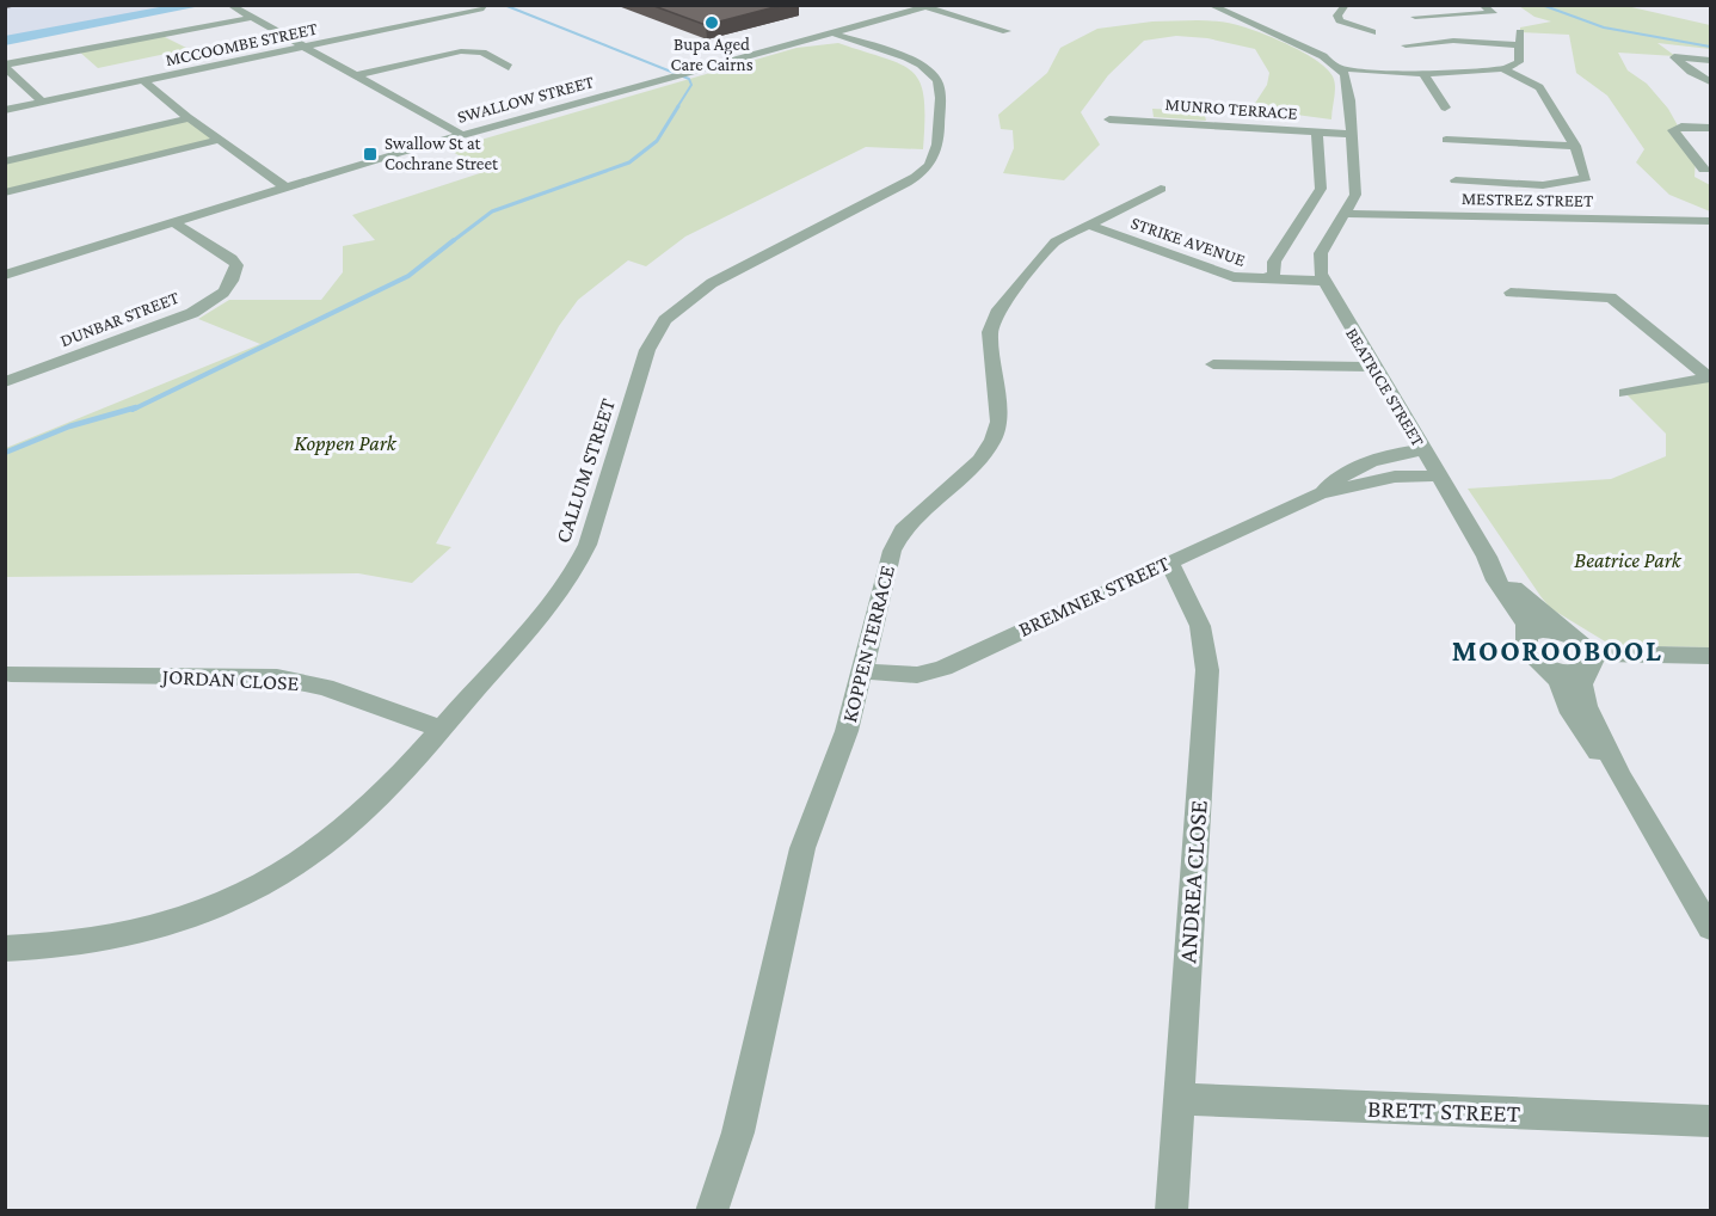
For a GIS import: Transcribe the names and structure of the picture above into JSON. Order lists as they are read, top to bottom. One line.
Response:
{"streets":{"street":["MCCOOMBE STREET","SWALLOW STREET","MUNRO TERRACE","MESTREZ STREET","STRIKE AVENUE","DUNBAR STREET","BEATRICE STREET","CALLUM STREET","BREMNER STREET","KOPPEN TERRACE","JORDAN CLOSE","ANDREA CLOSE","BRETT STREET"]},"crossings":[["SWALLOW STREET","DUNBAR STREET"],["SWALLOW STREET","CALLUM STREET"],["STRIKE AVENUE","BEATRICE STREET"],["STRIKE AVENUE","KOPPEN TERRACE"],["BEATRICE STREET","BREMNER STREET"],["CALLUM STREET","JORDAN CLOSE"],["BREMNER STREET","KOPPEN TERRACE"],["BREMNER STREET","ANDREA CLOSE"],["ANDREA CLOSE","BRETT STREET"]],"districts":["MOOROOBOOL"],"parks":["Koppen Park","Beatrice Park"],"places":{"other":["Bupa Aged Care Cairns"],"transit":["Swallow St at Cochrane Street"]}}
